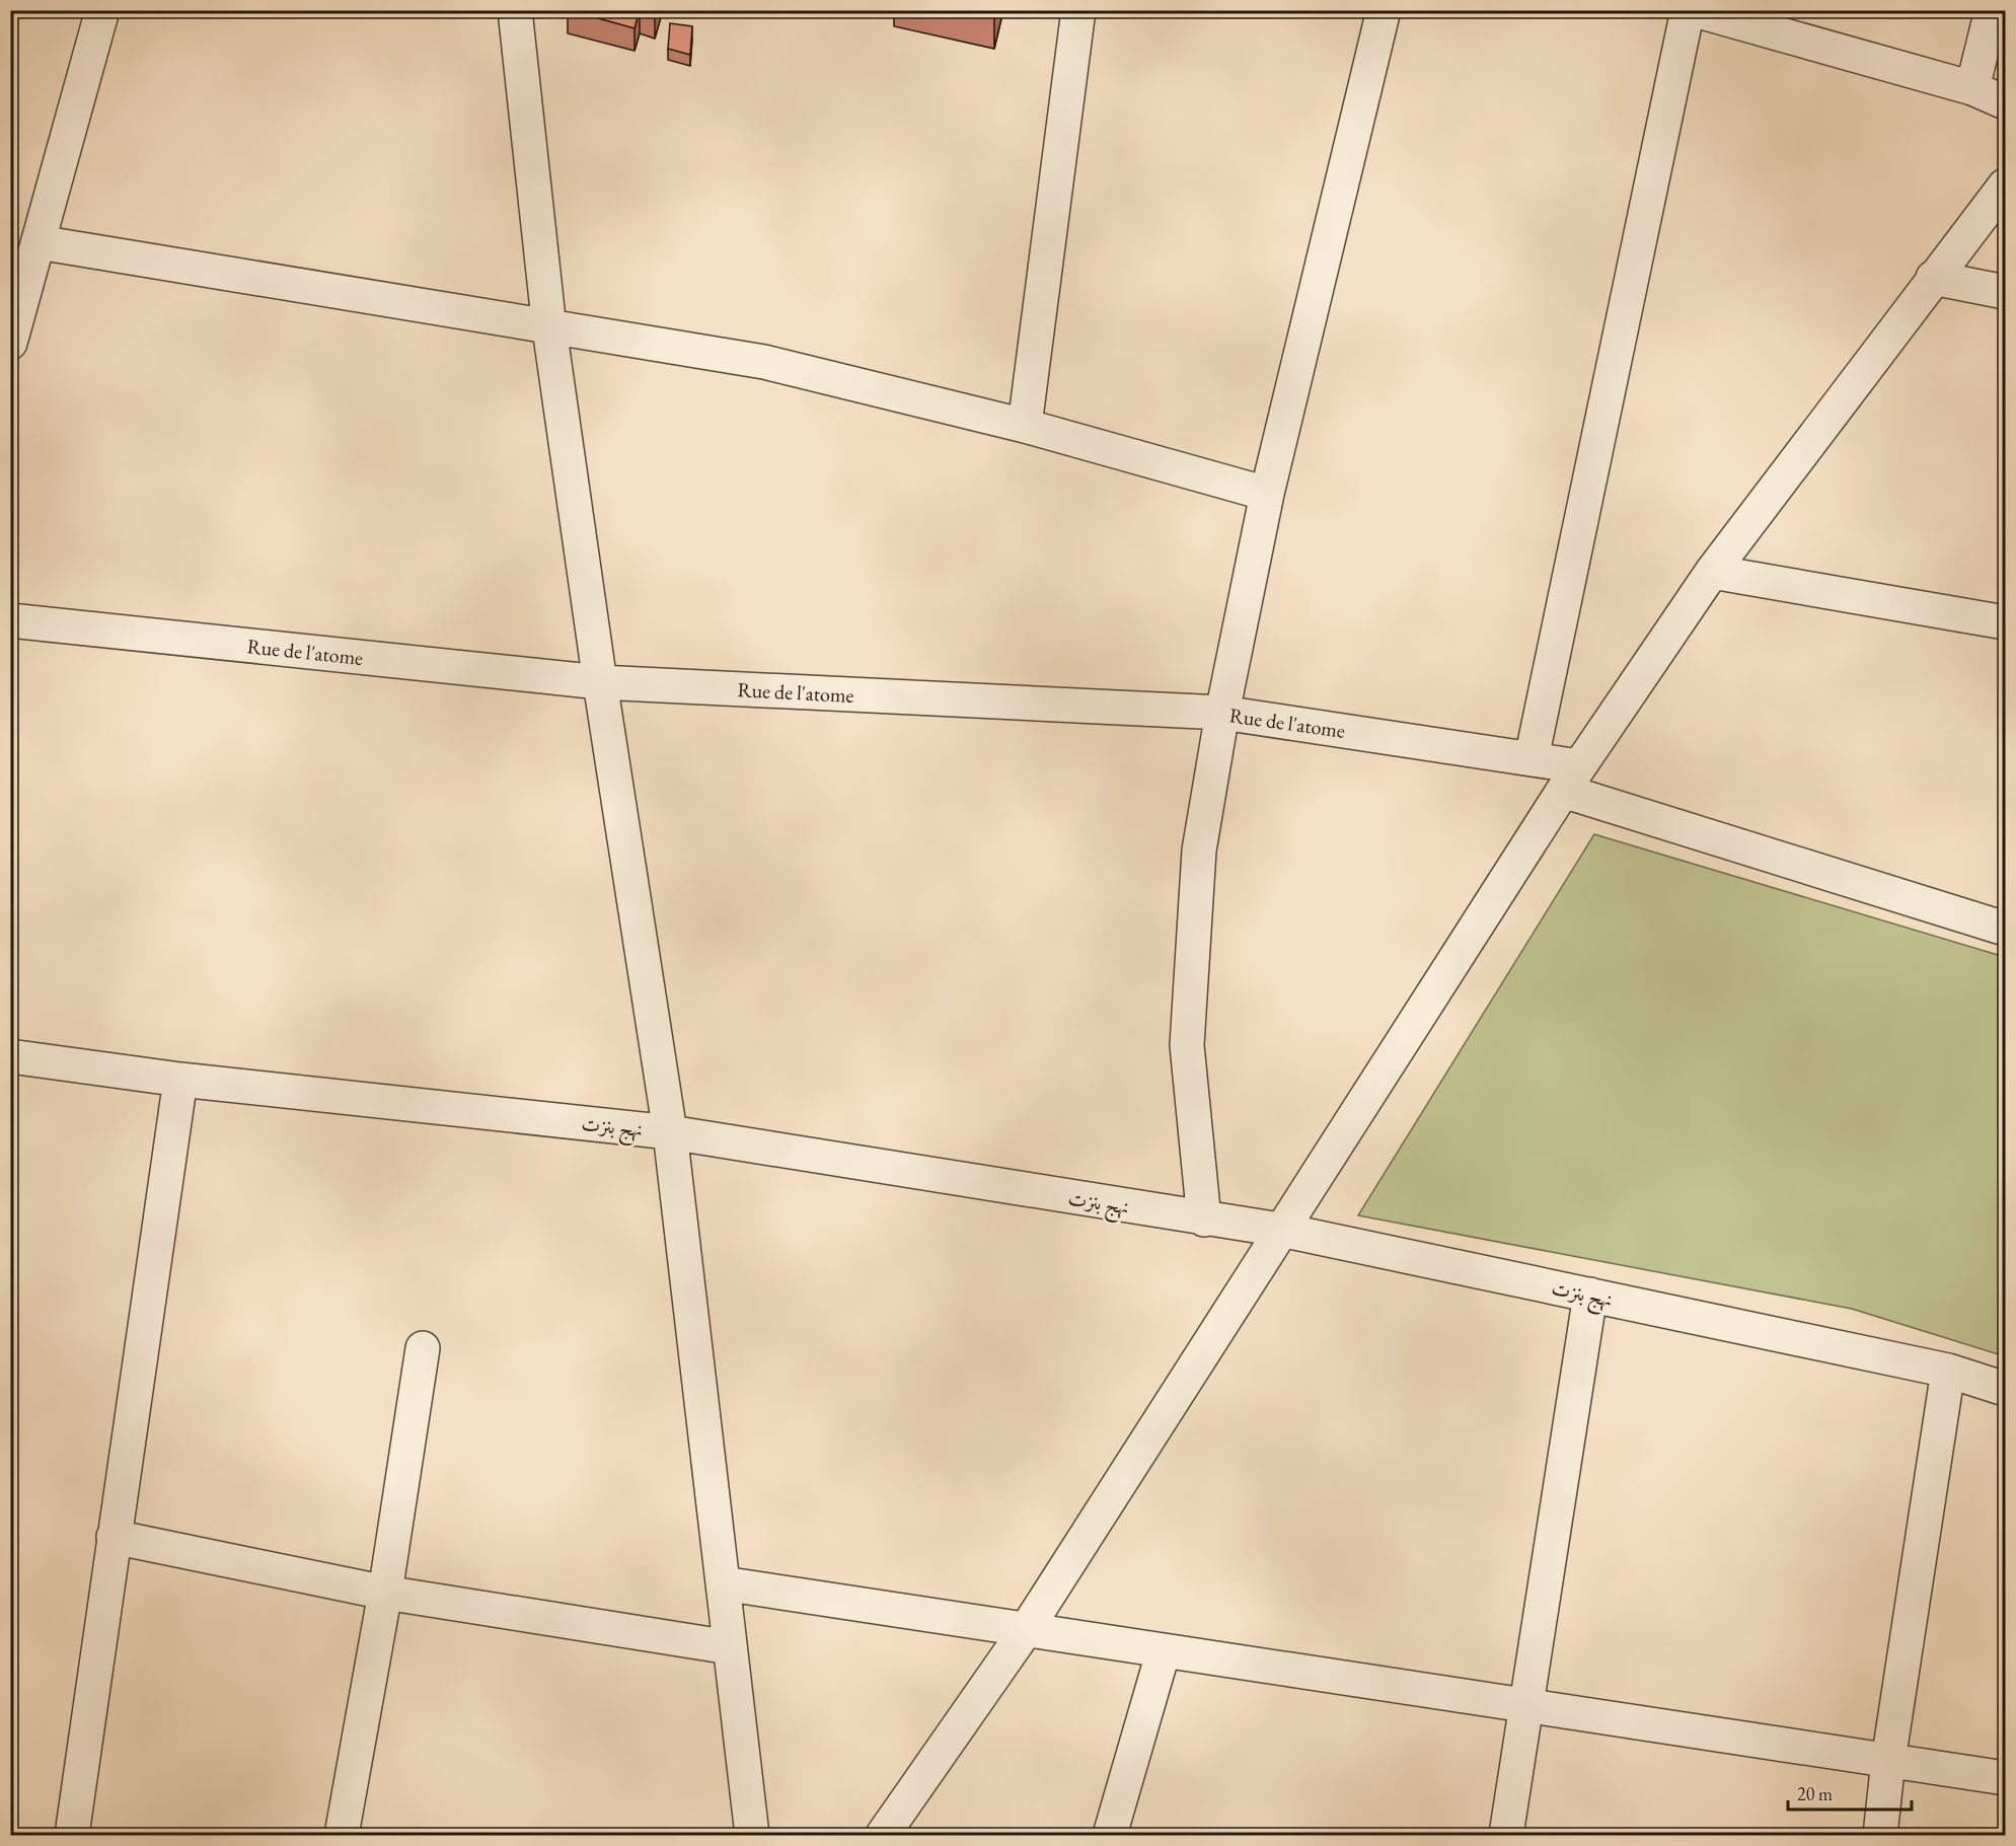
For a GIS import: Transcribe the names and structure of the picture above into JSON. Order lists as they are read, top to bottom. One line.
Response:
{"streets":{"street":["Rue de l'atome","نهج بنزت"]},"scale_bar":"20 m"}
